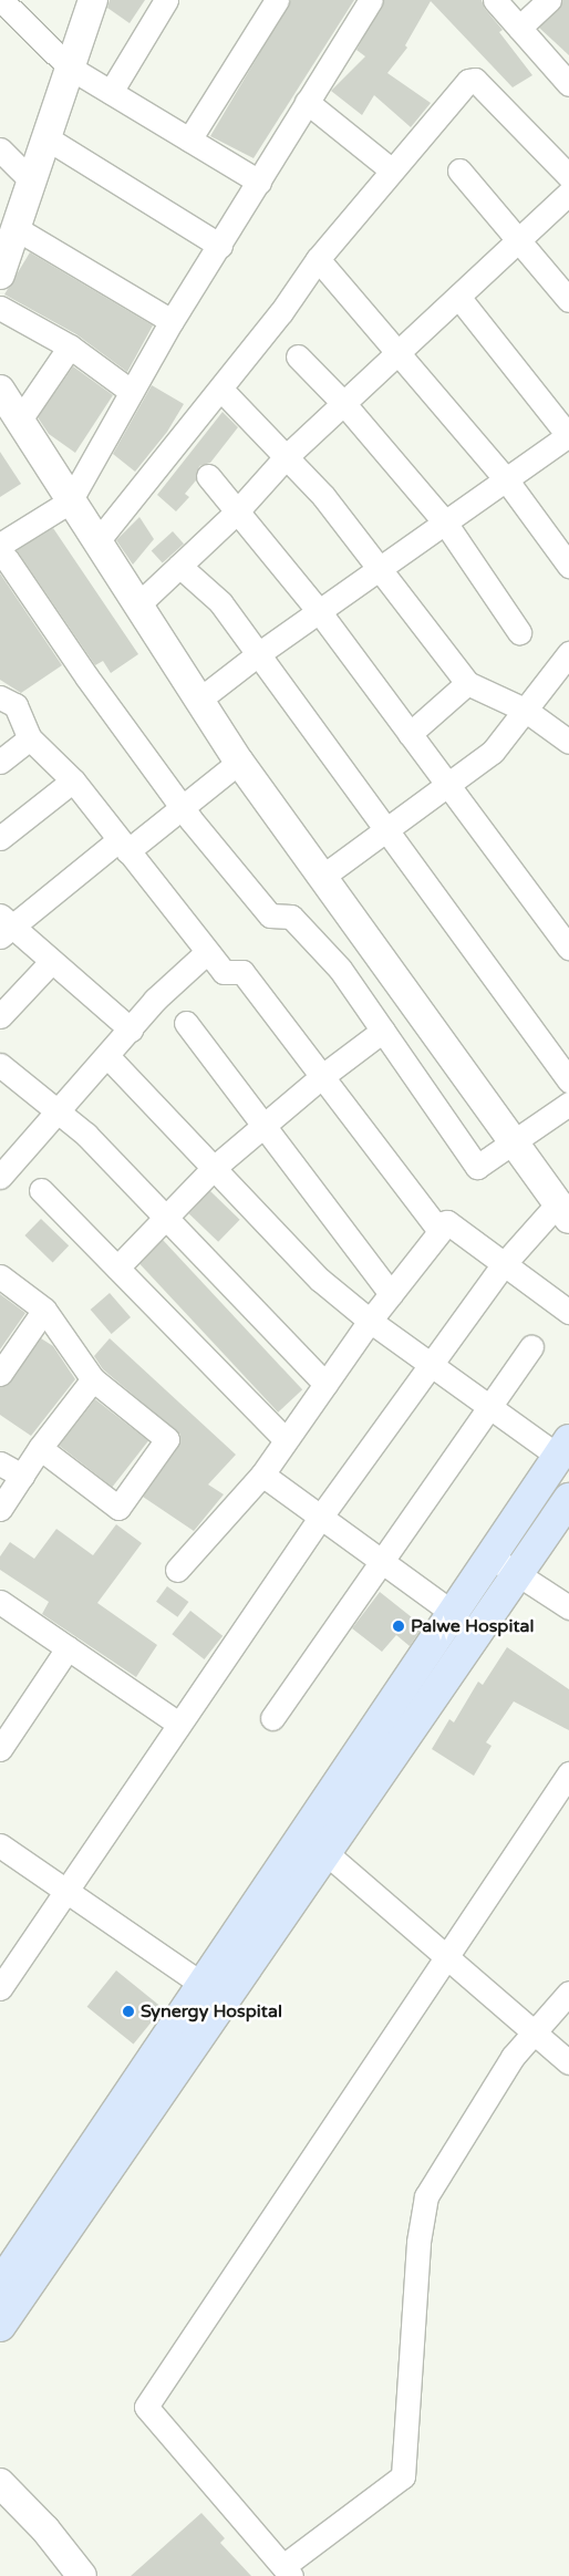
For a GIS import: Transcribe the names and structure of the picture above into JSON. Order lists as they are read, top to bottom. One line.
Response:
{"places":["Palwe Hospital","Synergy Hospital"]}
